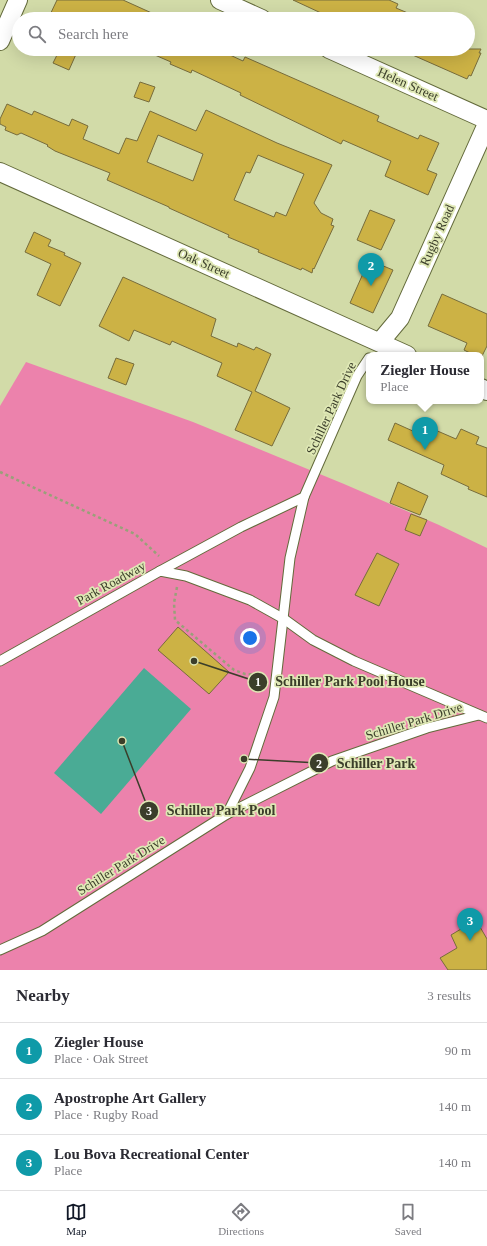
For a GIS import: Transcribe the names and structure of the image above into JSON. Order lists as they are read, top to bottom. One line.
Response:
{"streets":{"street":["Helen Street","Rugby Road","Oak Street"],"lane":["Schiller Park Drive","Park Roadway"]},"crossings":[["Rugby Road","Oak Street"],["Schiller Park Drive","Park Roadway"]],"places":["Schiller Park Pool House","Schiller Park Pool","Schiller Park"],"page":{"search":"Search here","pins":["2","1","3"],"popup":["Ziegler House","Place"],"heading":["Nearby","3 results"],"list":[{"mark":"1","name":"Ziegler House","note":"Place · Oak Street","value":"90 m"},{"mark":"2","name":"Apostrophe Art Gallery","note":"Place · Rugby Road","value":"140 m"},{"mark":"3","name":"Lou Bova Recreational Center","note":"Place","value":"140 m"}],"nav":["Map","Directions","Saved"]}}
